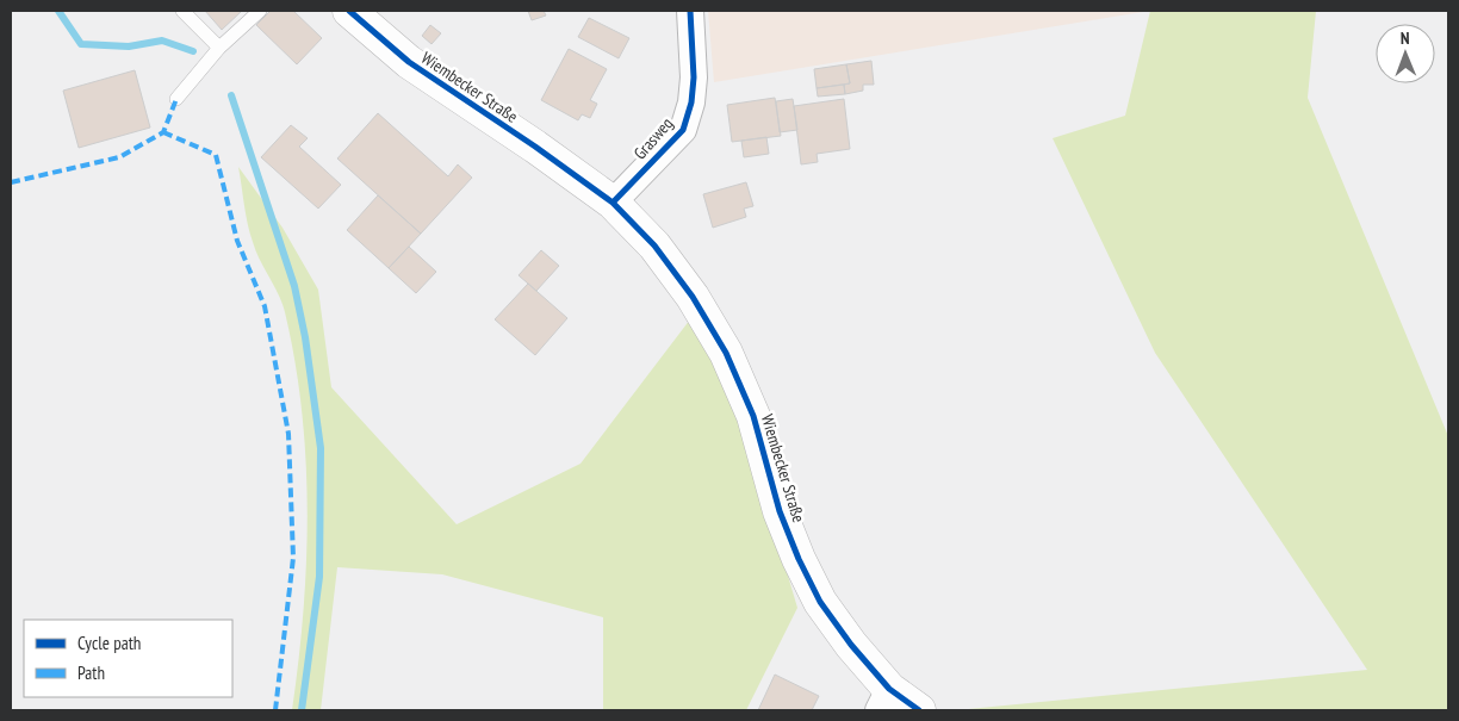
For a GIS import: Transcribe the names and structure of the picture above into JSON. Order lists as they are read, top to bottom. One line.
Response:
{"streets":{"street":["Wiembecker Straße","Grasweg"]},"crossings":[["Wiembecker Straße","Grasweg"]],"legend":["Cycle path","Path"],"north":"top"}
